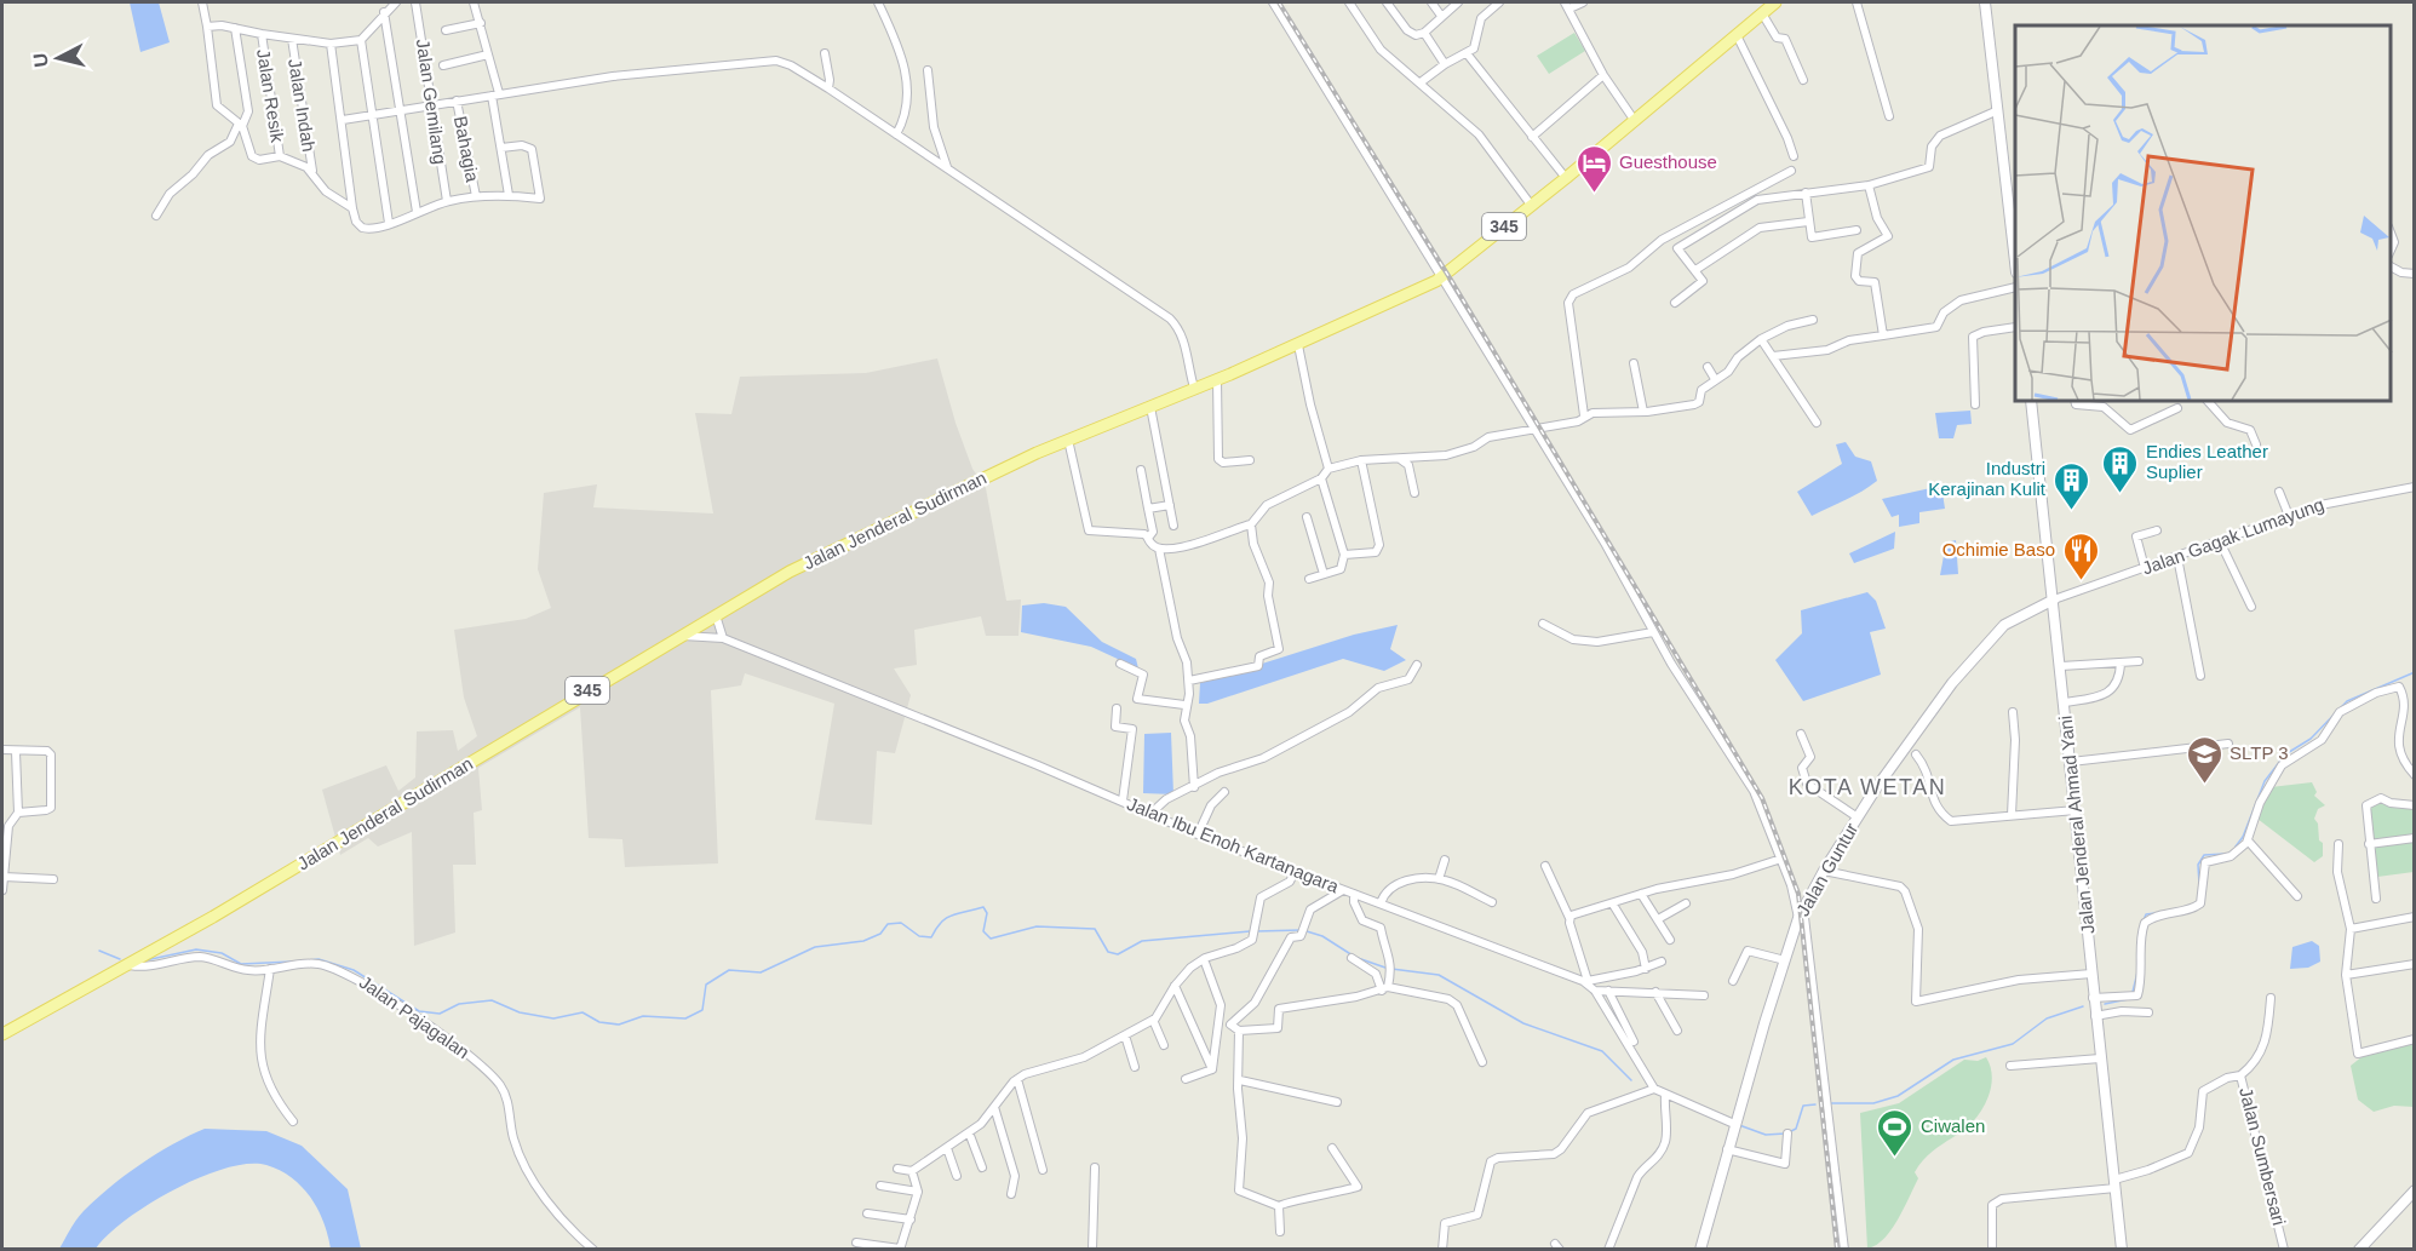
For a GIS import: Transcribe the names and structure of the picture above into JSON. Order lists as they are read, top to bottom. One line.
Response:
{"streets":{"main road":["345","Jalan Jenderal Sudirman","Jalan Jenderal Ahmad Yani","Jalan Guntur"],"street":["Jalan Resik","Jalan Gemilang","Jalan Indah","Bahagia","Jalan Gagak Lumayung","Jalan Ibu Enoh Kartanagara","Jalan Pajagalan","Jalan Sumbersari"]},"crossings":[["Jalan Jenderal Sudirman","Jalan Ibu Enoh Kartanagara"],["Jalan Jenderal Sudirman","Jalan Pajagalan"],["Jalan Gagak Lumayung","Jalan Jenderal Ahmad Yani"],["Jalan Gagak Lumayung","Jalan Guntur"],["Jalan Jenderal Ahmad Yani","Jalan Guntur"],["Jalan Jenderal Ahmad Yani","Jalan Sumbersari"]],"districts":["KOTA WETAN"],"places":{"hotel":["Guesthouse"],"building":["Endies Leather Suplier","Industri Kerajinan Kulit"],"restaurant":["Ochimie Baso"],"school or university":["SLTP 3"],"sports":["Ciwalen"]},"north":"left"}
